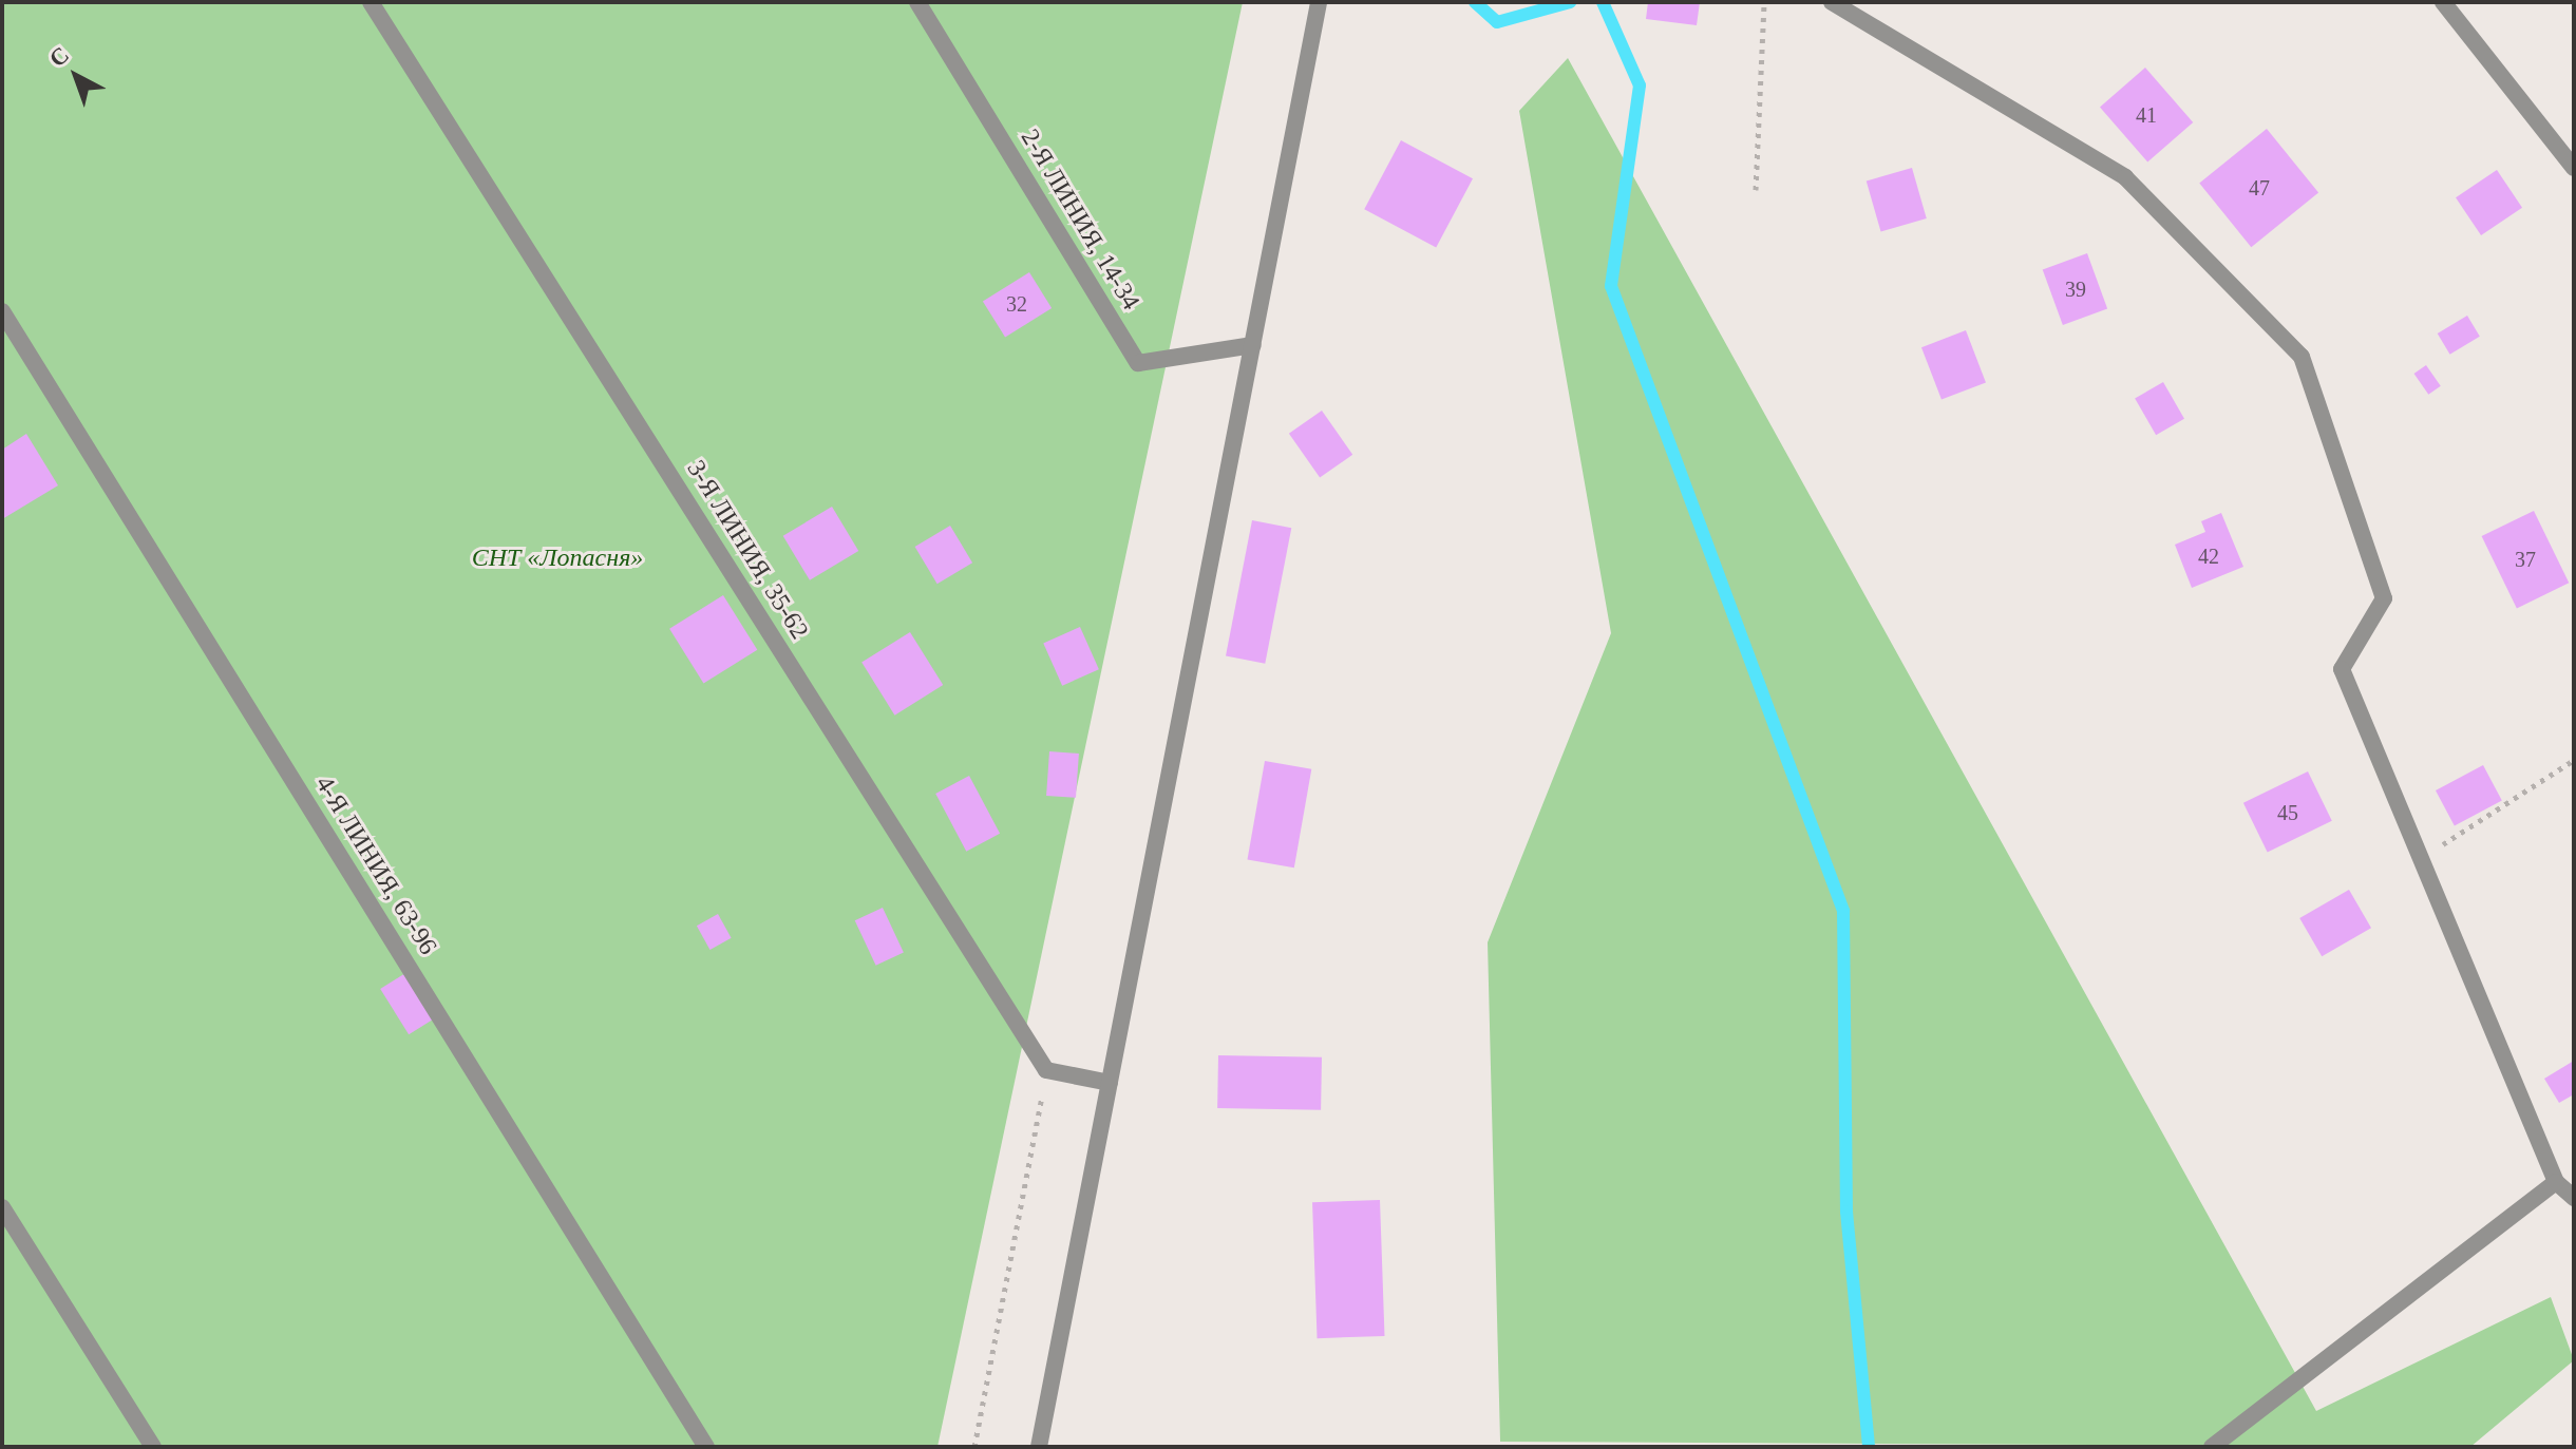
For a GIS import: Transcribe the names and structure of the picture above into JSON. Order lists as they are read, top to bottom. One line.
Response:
{"streets":{"street":["2-Я ЛИНИЯ, 14-34","3-Я ЛИНИЯ, 35-62","4-Я ЛИНИЯ, 63-96"]},"parks":["СНТ «Лопасня»"],"house_numbers":["41","47","39","32","42","37","45"],"north":"top left"}
